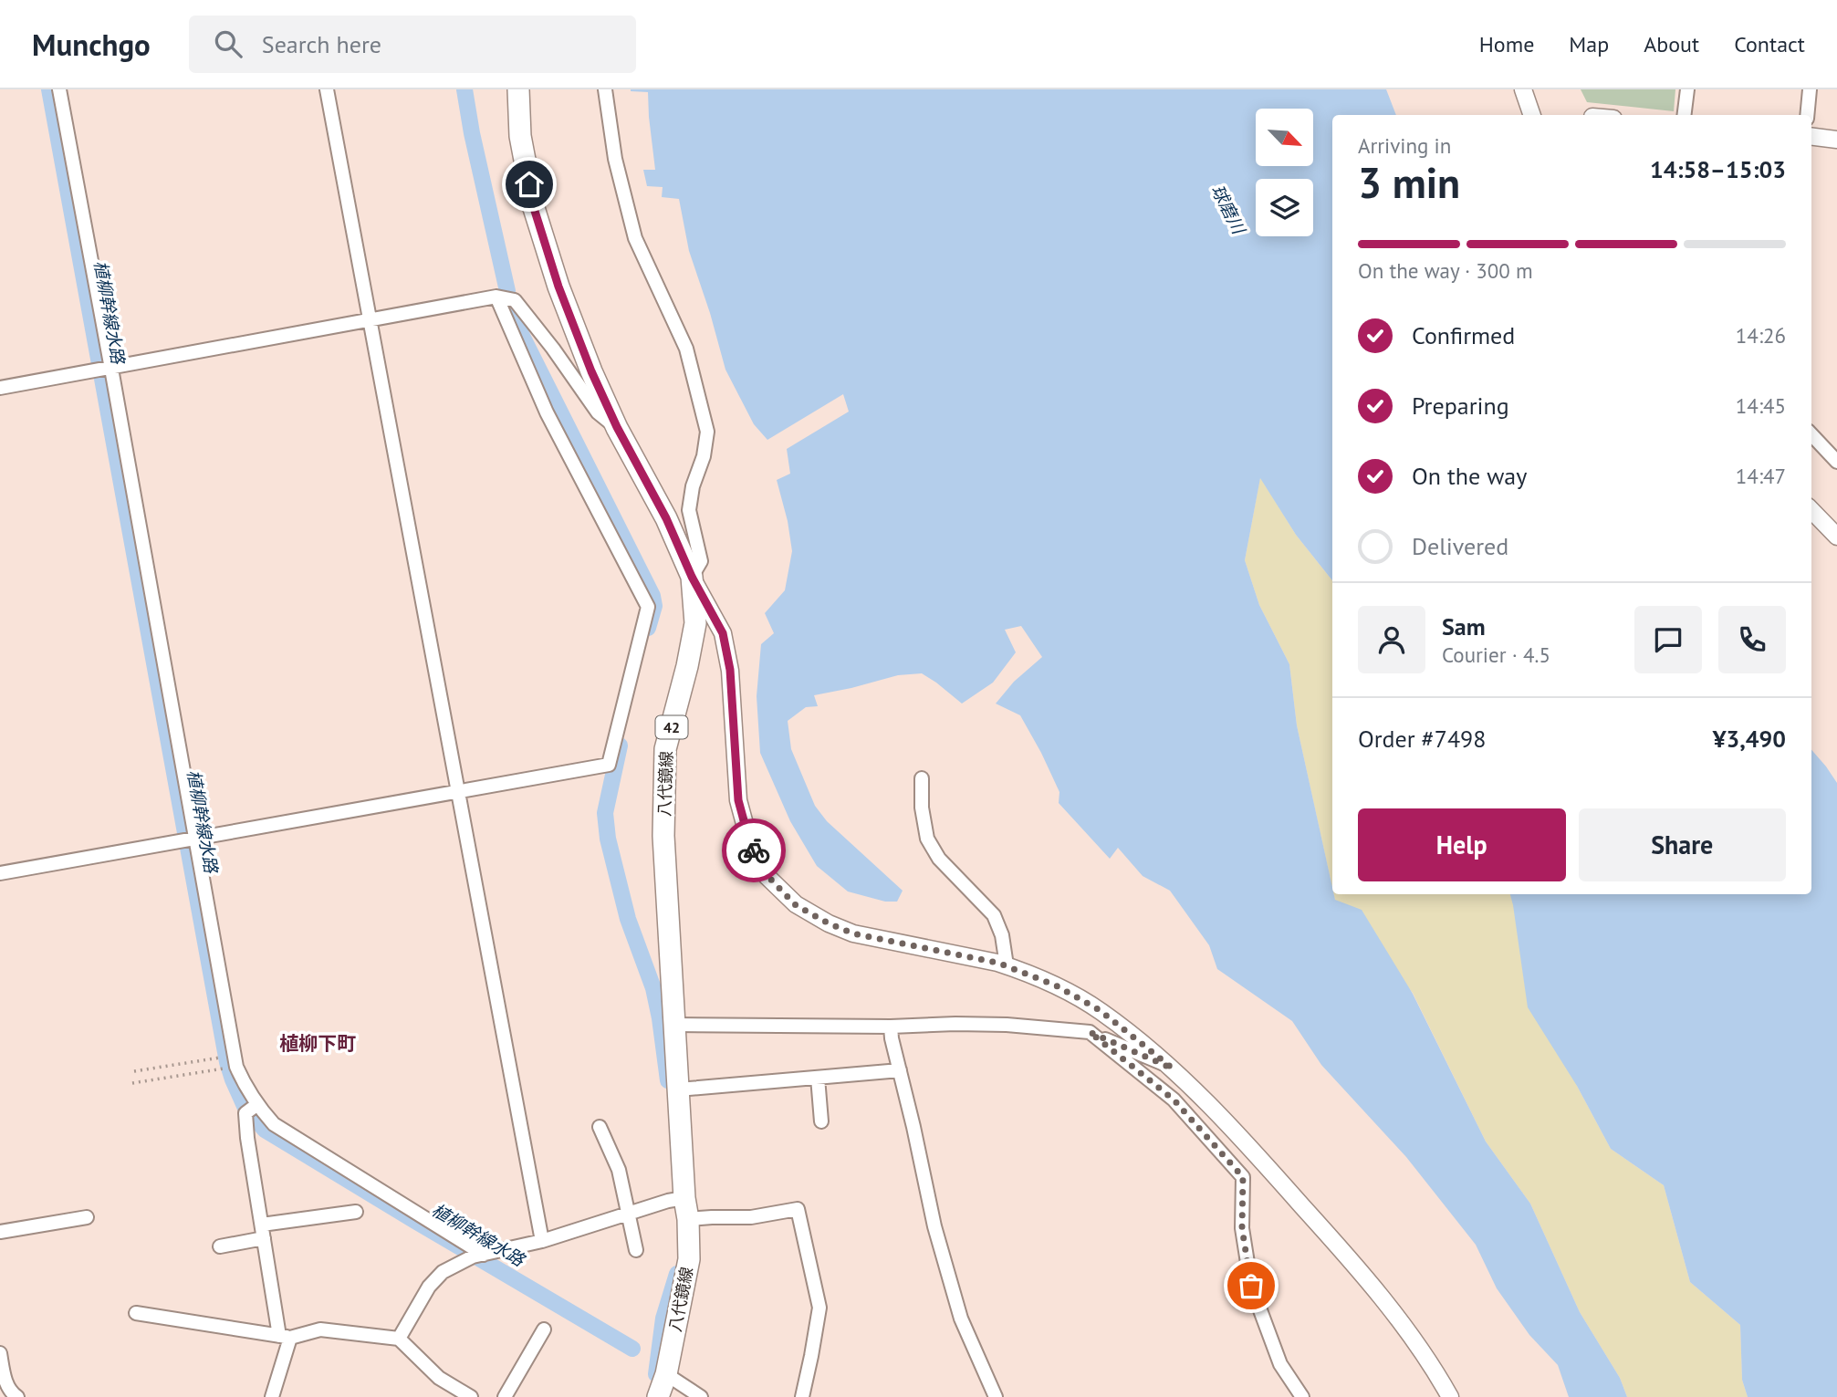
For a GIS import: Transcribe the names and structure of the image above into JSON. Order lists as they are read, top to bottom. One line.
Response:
{"streets":{"main road":["42","八代鏡線"]},"districts":["植柳下町"],"water":["球磨川","植柳幹線水路"],"north":"bottom right","page":{"header":"Munchgo","search":"Search here","nav":["Home","Map","About","Contact"],"heading":["3 min","Arriving in","14:58–15:03"],"panel":["Sam","Courier · 4.5","Order #7498","¥3,490"],"bar":"On the way · 300 m","list":[["Confirmed","14:26"],["Preparing","14:45"],["On the way","14:47"],"Delivered"],"buttons":["Help","Share"]}}
